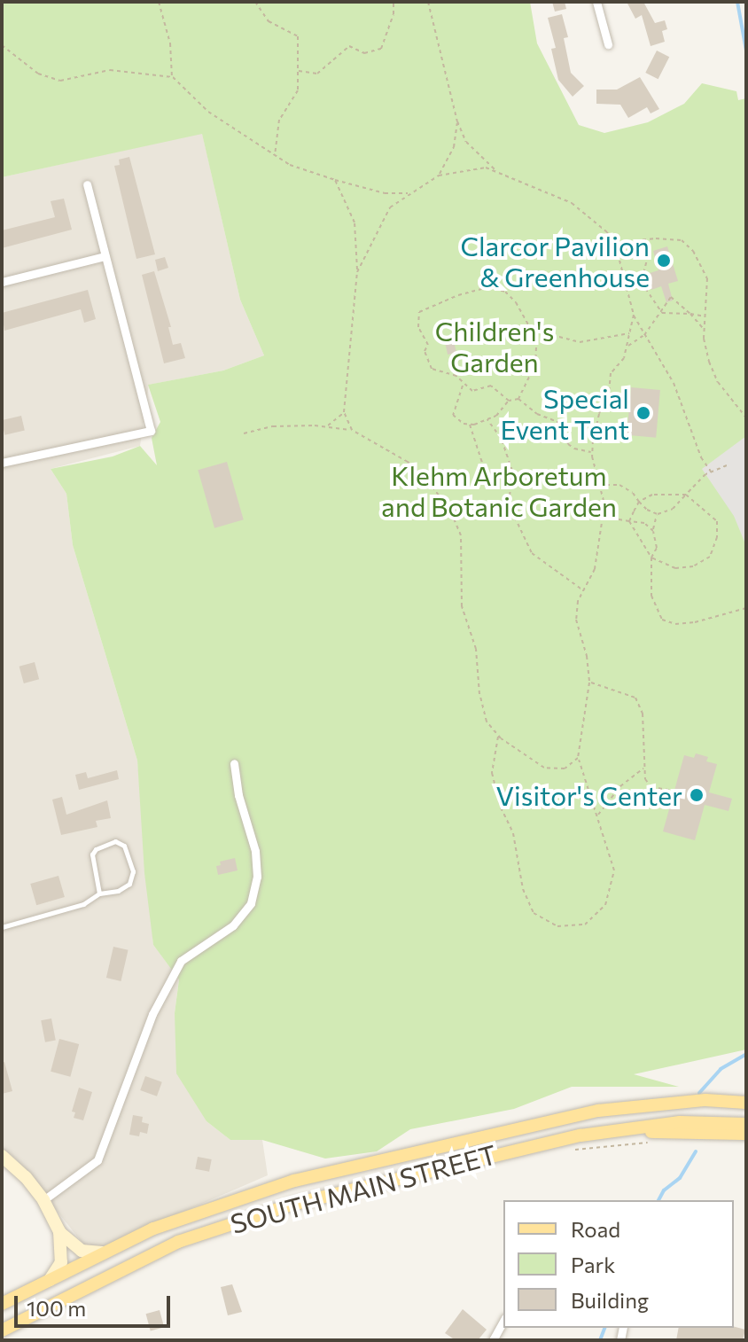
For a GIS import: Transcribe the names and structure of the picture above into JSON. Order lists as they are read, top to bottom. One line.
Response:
{"streets":{"main road":["SOUTH MAIN STREET"]},"parks":["Children's Garden","Klehm Arboretum and Botanic Garden"],"places":["Clarcor Pavilion & Greenhouse","Special Event Tent","Visitor's Center"],"legend":["Road","Park","Building"],"scale_bar":"100 m"}
